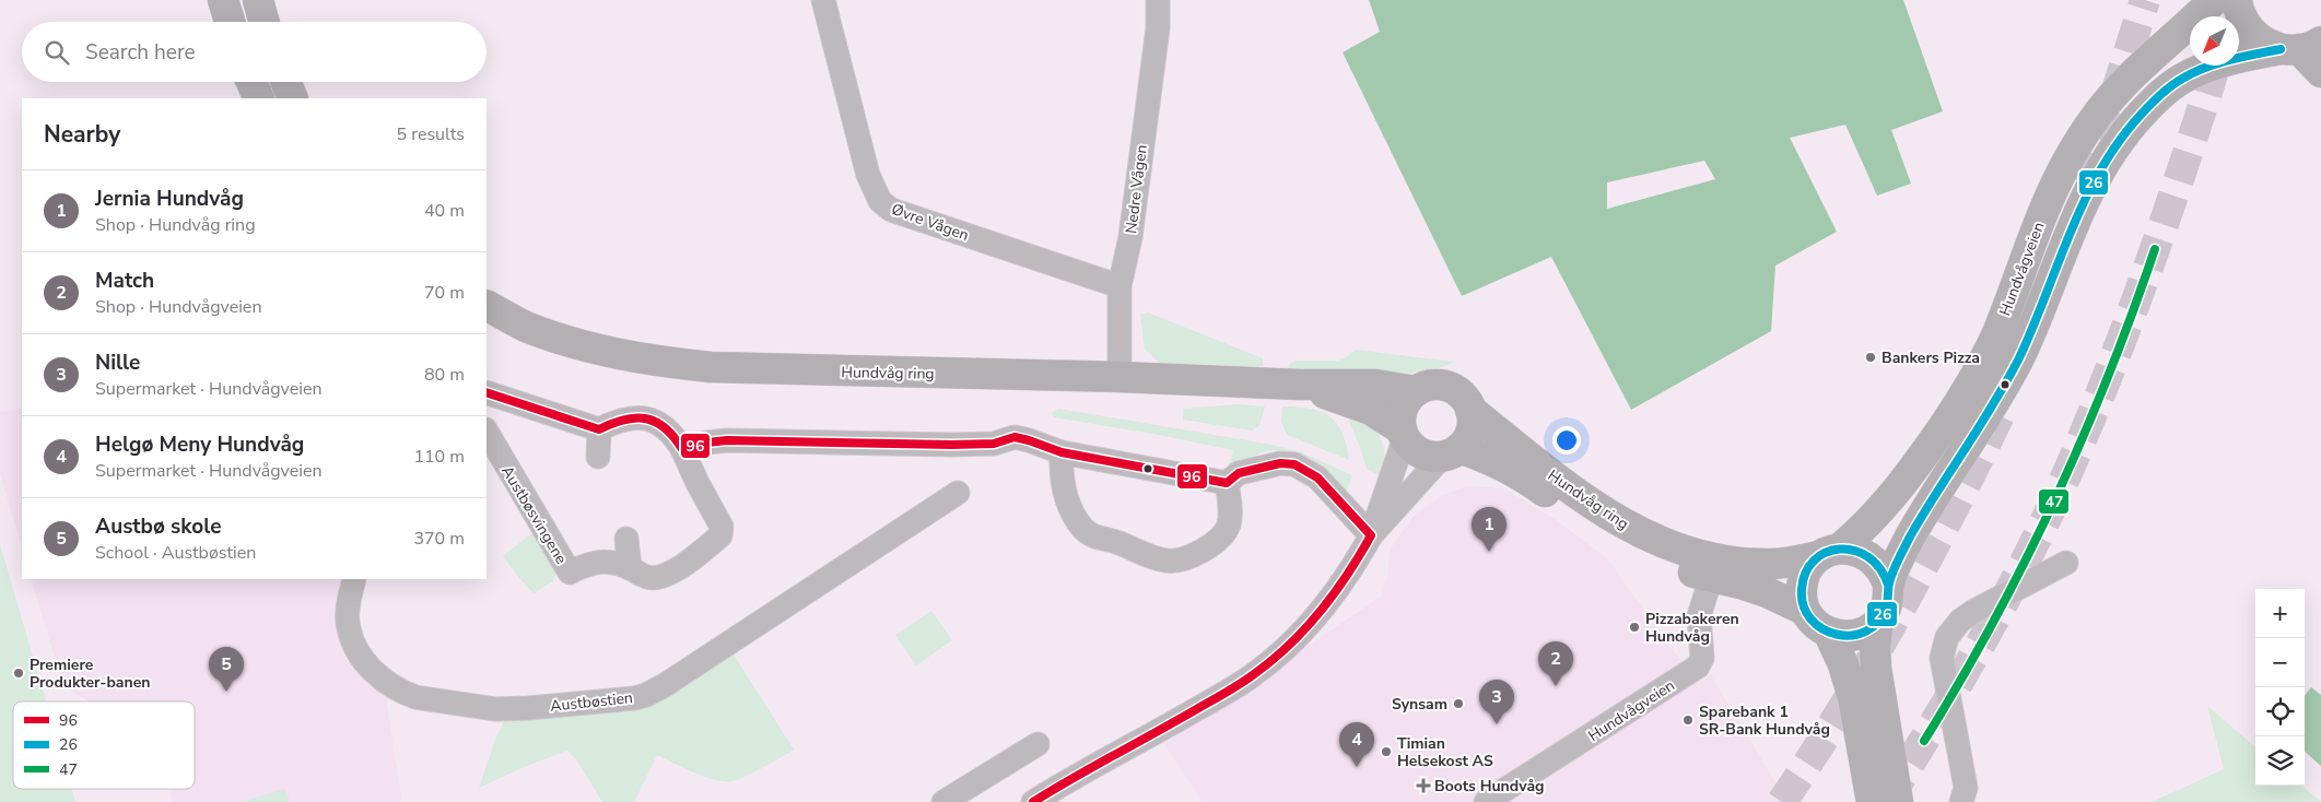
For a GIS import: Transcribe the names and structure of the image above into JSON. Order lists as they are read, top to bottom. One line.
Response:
{"streets":{"main road":["Hundvågveien","Hundvåg ring"],"street":["Nedre Vågen","Øvre Vågen","Austbøsvingene","Austbøstien"]},"crossings":[["Nedre Vågen","Øvre Vågen"],["Nedre Vågen","Hundvåg ring"],["Hundvågveien","Hundvåg ring"]],"places":{"other":["Bankers Pizza","Pizzabakeren Hundvåg","Premiere Produkter-banen","Synsam","Sparebank 1 SR-Bank Hundvåg","Timian Helsekost AS"],"health":["Boots Hundvåg"]},"lines":["transit line 26","transit line 47","transit line 96"],"legend":["96","26","47"],"north":"bottom left","page":{"search":"Search here","heading":["Nearby","5 results"],"list":[{"mark":"1","name":"Jernia Hundvåg","note":"Shop · Hundvåg ring","value":"40 m"},{"mark":"2","name":"Match","note":"Shop · Hundvågveien","value":"70 m"},{"mark":"3","name":"Nille","note":"Supermarket · Hundvågveien","value":"80 m"},{"mark":"4","name":"Helgø Meny Hundvåg","note":"Supermarket · Hundvågveien","value":"110 m"},{"mark":"5","name":"Austbø skole","note":"School · Austbøstien","value":"370 m"}],"pins":["1","2","5","3","4"],"map_buttons":["+","−"]}}
